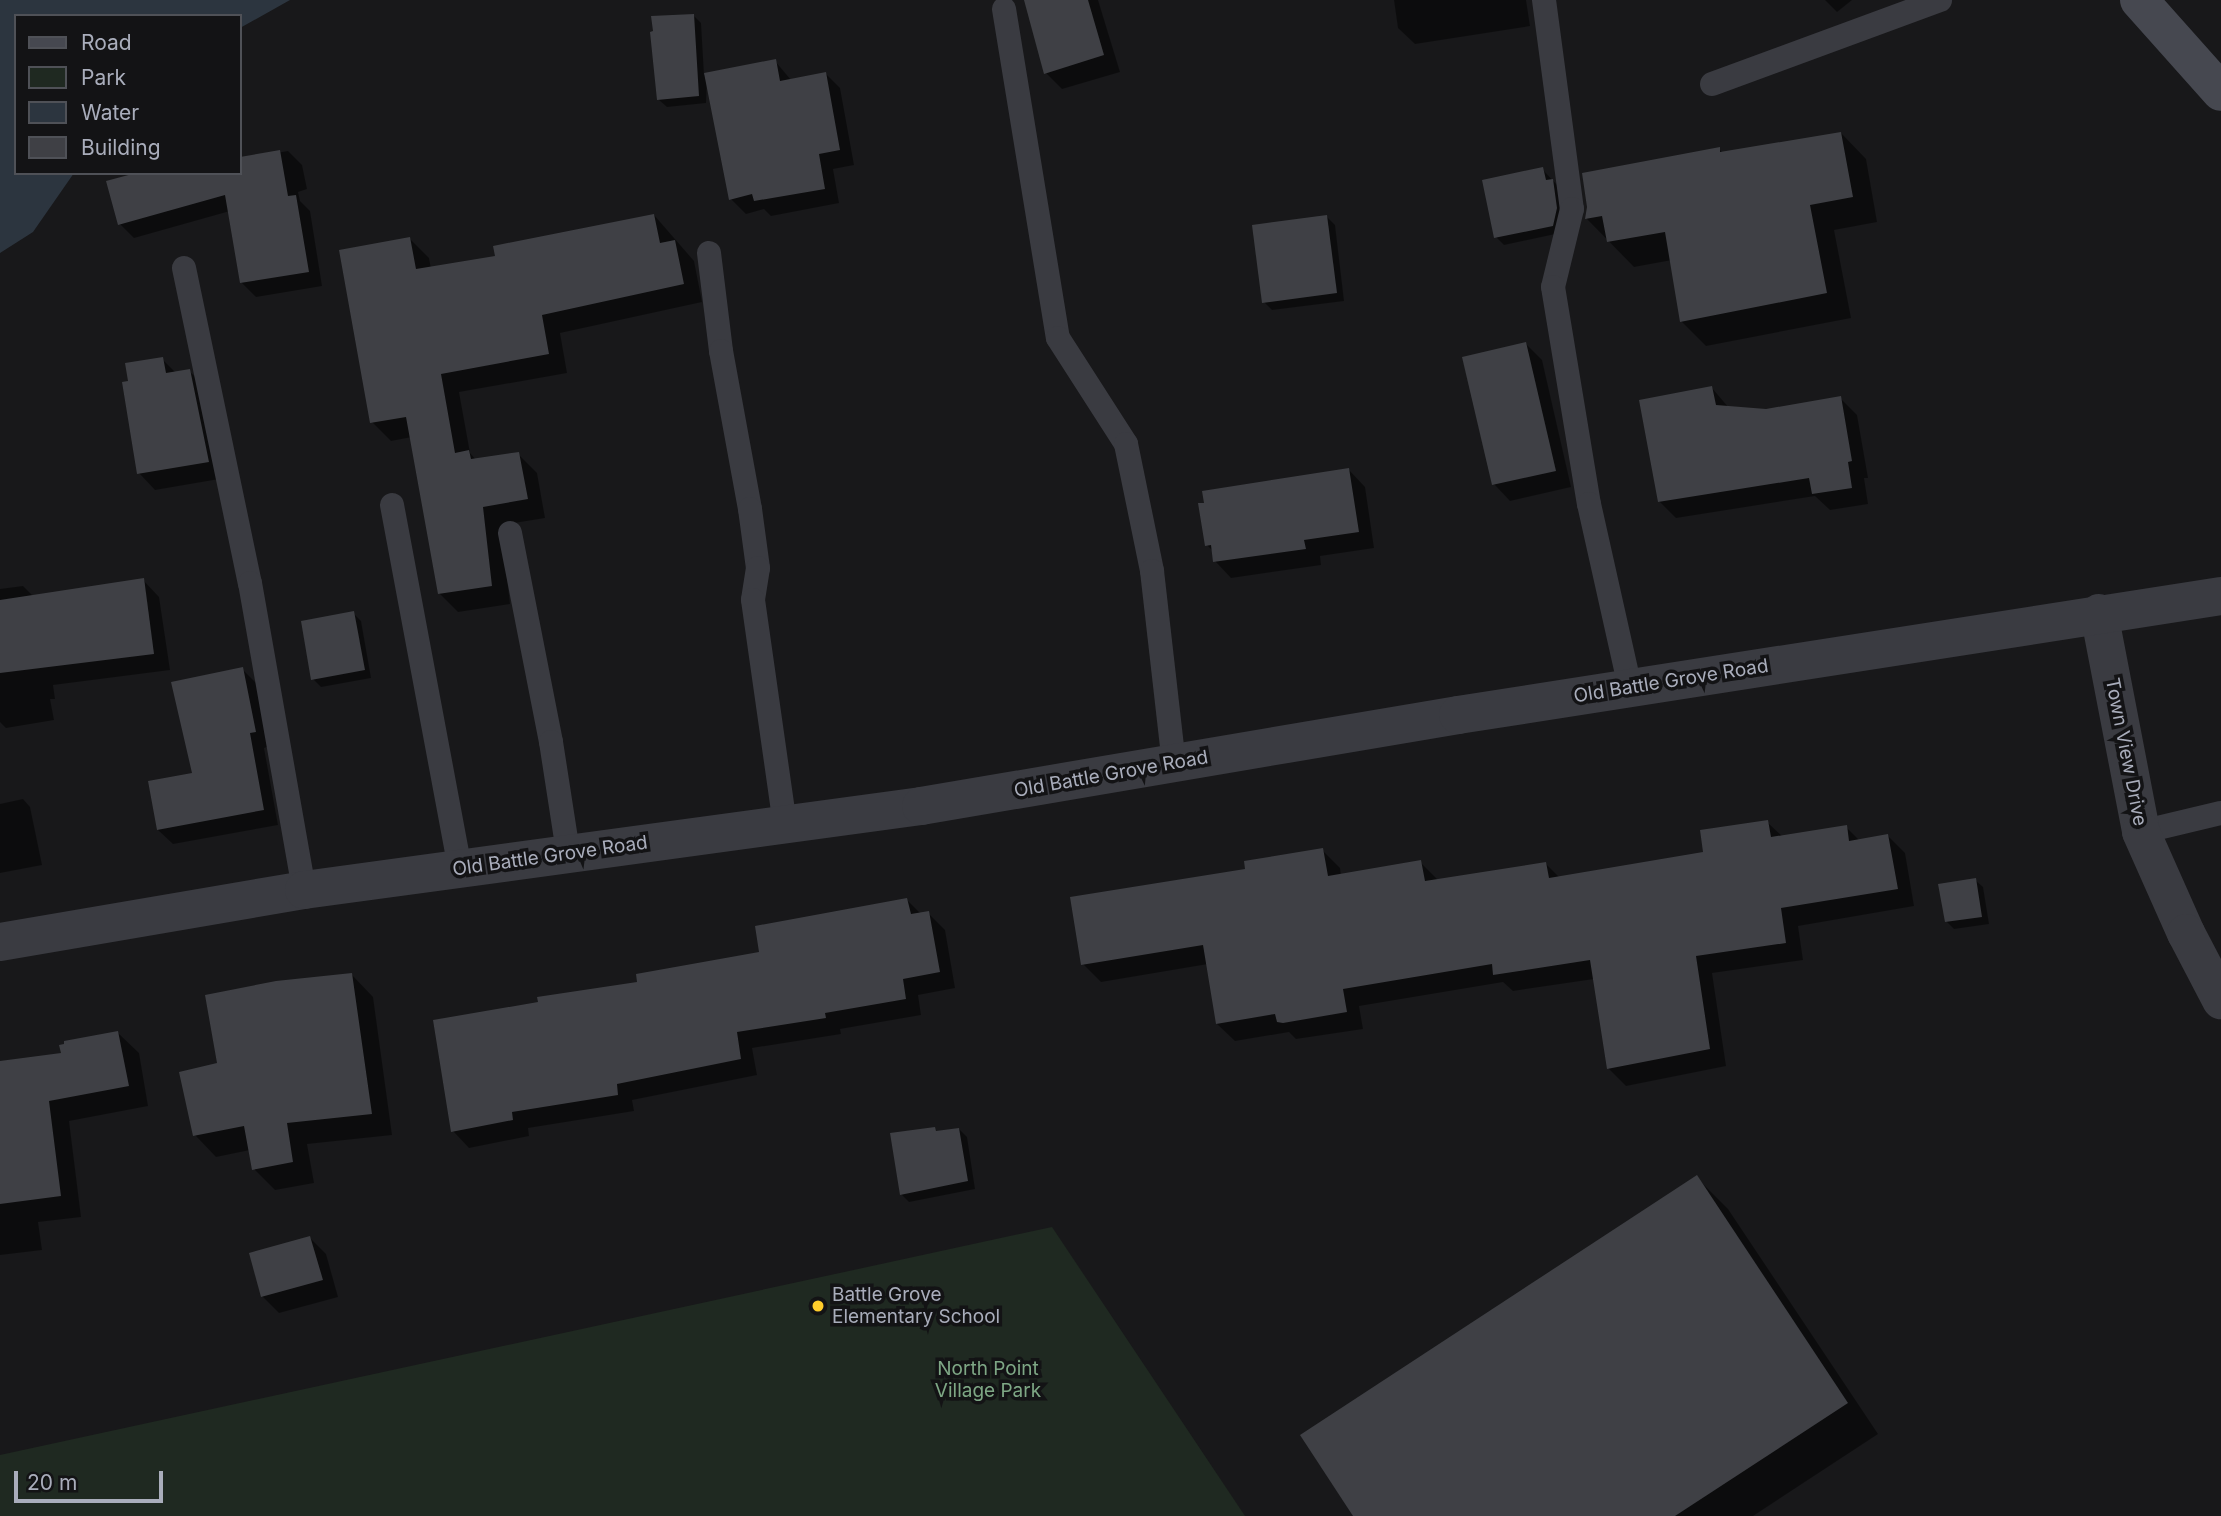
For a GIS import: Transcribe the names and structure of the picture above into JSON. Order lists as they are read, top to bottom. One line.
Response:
{"streets":{"street":["Old Battle Grove Road","Town View Drive"]},"crossings":[["Old Battle Grove Road","Town View Drive"]],"parks":["North Point Village Park"],"places":["Battle Grove Elementary School"],"legend":["Road","Park","Water","Building"],"scale_bar":"20 m"}
